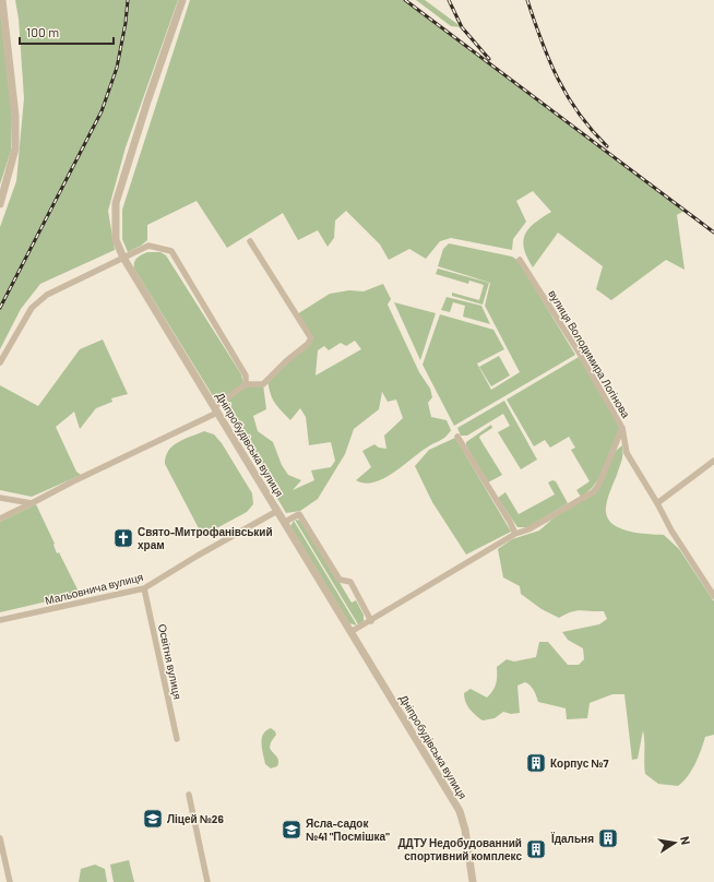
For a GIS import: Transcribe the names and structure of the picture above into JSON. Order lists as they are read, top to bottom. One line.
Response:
{"streets":{"street":["вулиця Володимира Логінова","Дніпробудівська вулиця","Мальовнича вулиця","Освітня вулиця"]},"crossings":[["Дніпробудівська вулиця","Мальовнича вулиця"],["Мальовнича вулиця","Освітня вулиця"]],"places":{"church":["Свято-Митрофанівський храм"],"building":["Корпус №7","Їдальня","ДДТУ Недобудованний спортивний комплекс"],"school or university":["Ліцей №26","Ясла-садок №41 \"Посмішка\""]},"scale_bar":"100 m","north":"right"}
